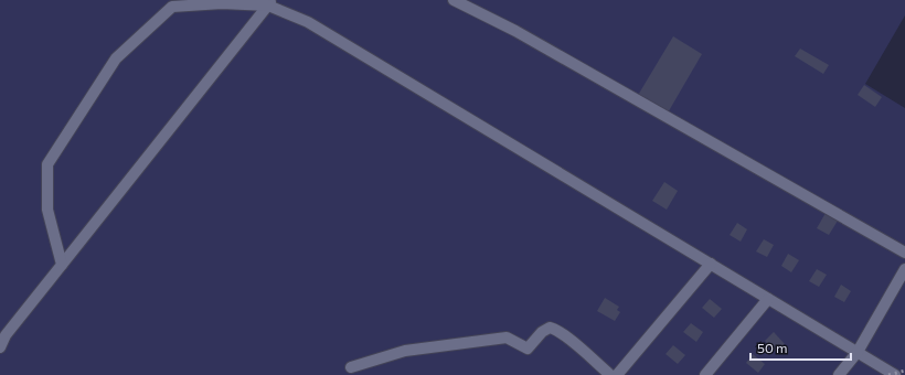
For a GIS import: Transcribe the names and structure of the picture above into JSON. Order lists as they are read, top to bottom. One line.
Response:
{"scale_bar":"50 m"}
